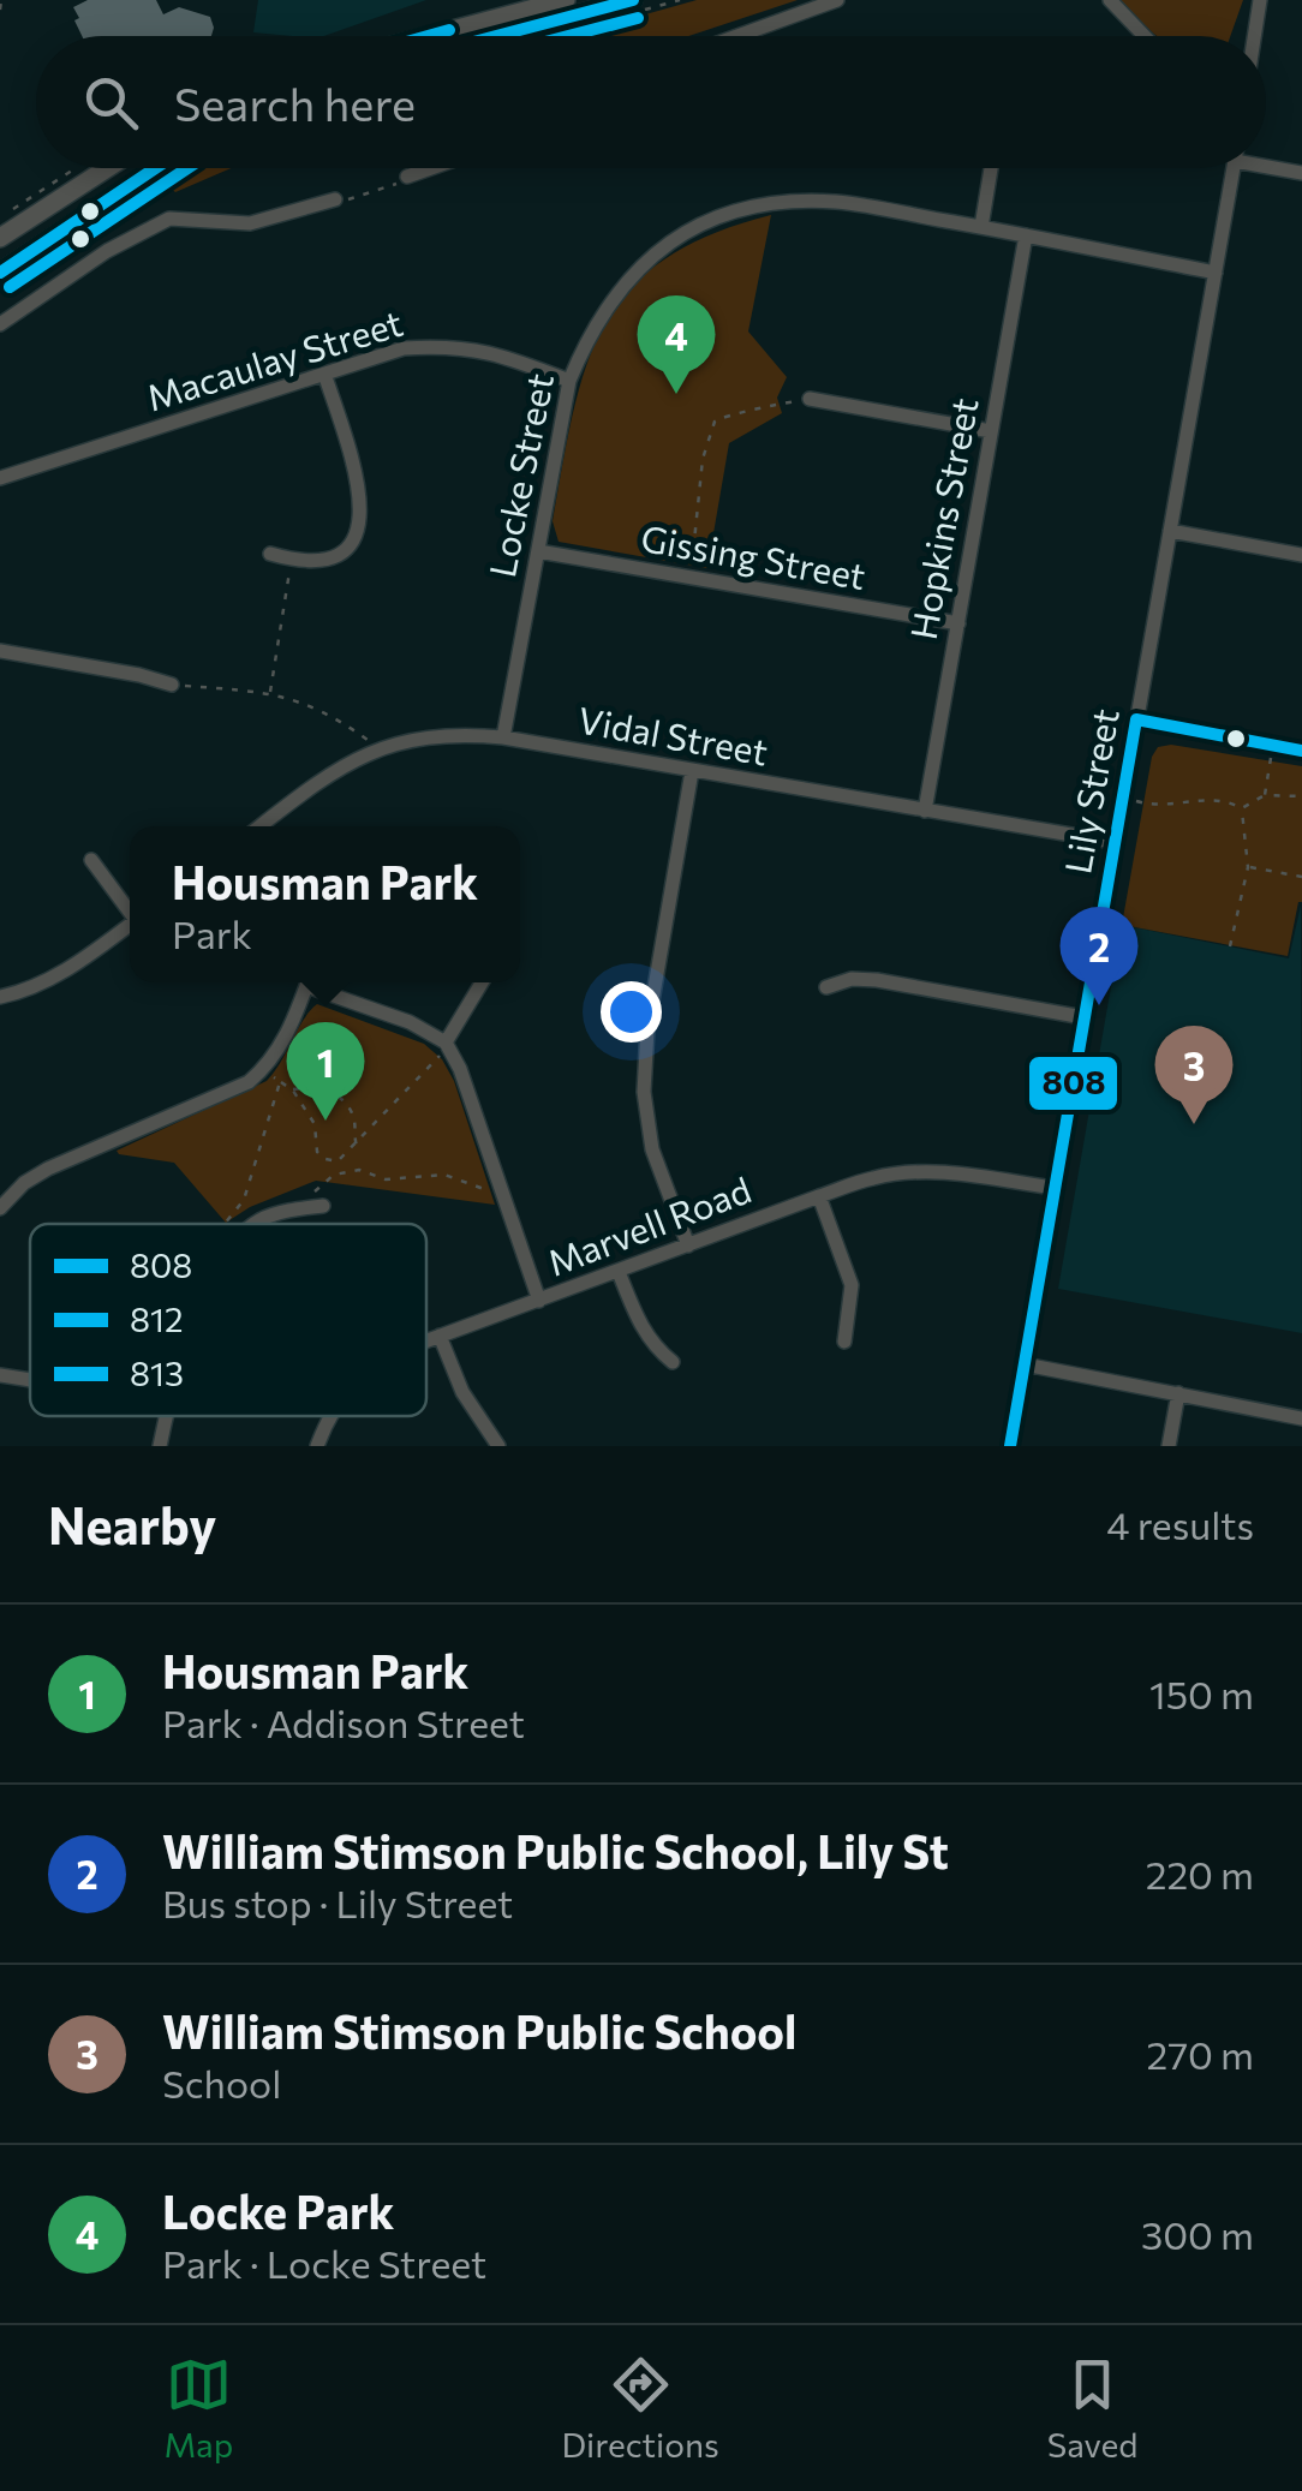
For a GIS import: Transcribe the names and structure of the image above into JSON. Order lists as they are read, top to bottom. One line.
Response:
{"streets":{"street":["Macaulay Street","Locke Street","Hopkins Street","Gissing Street","Vidal Street","Lily Street","Marvell Road"]},"crossings":[["Macaulay Street","Locke Street"],["Locke Street","Hopkins Street"],["Locke Street","Gissing Street"],["Locke Street","Vidal Street"],["Locke Street","Lily Street"],["Hopkins Street","Gissing Street"],["Hopkins Street","Vidal Street"],["Vidal Street","Lily Street"],["Lily Street","Marvell Road"]],"lines":["transit line 812","transit line 813","transit line 808"],"legend":["808","812","813"],"page":{"search":"Search here","pins":["4","2","1","3"],"popup":["Housman Park","Park"],"heading":["Nearby","4 results"],"list":[{"mark":"1","name":"Housman Park","note":"Park · Addison Street","value":"150 m"},{"mark":"2","name":"William Stimson Public School, Lily St","note":"Bus stop · Lily Street","value":"220 m"},{"mark":"3","name":"William Stimson Public School","note":"School","value":"270 m"},{"mark":"4","name":"Locke Park","note":"Park · Locke Street","value":"300 m"}],"nav":["Map","Directions","Saved"]}}
